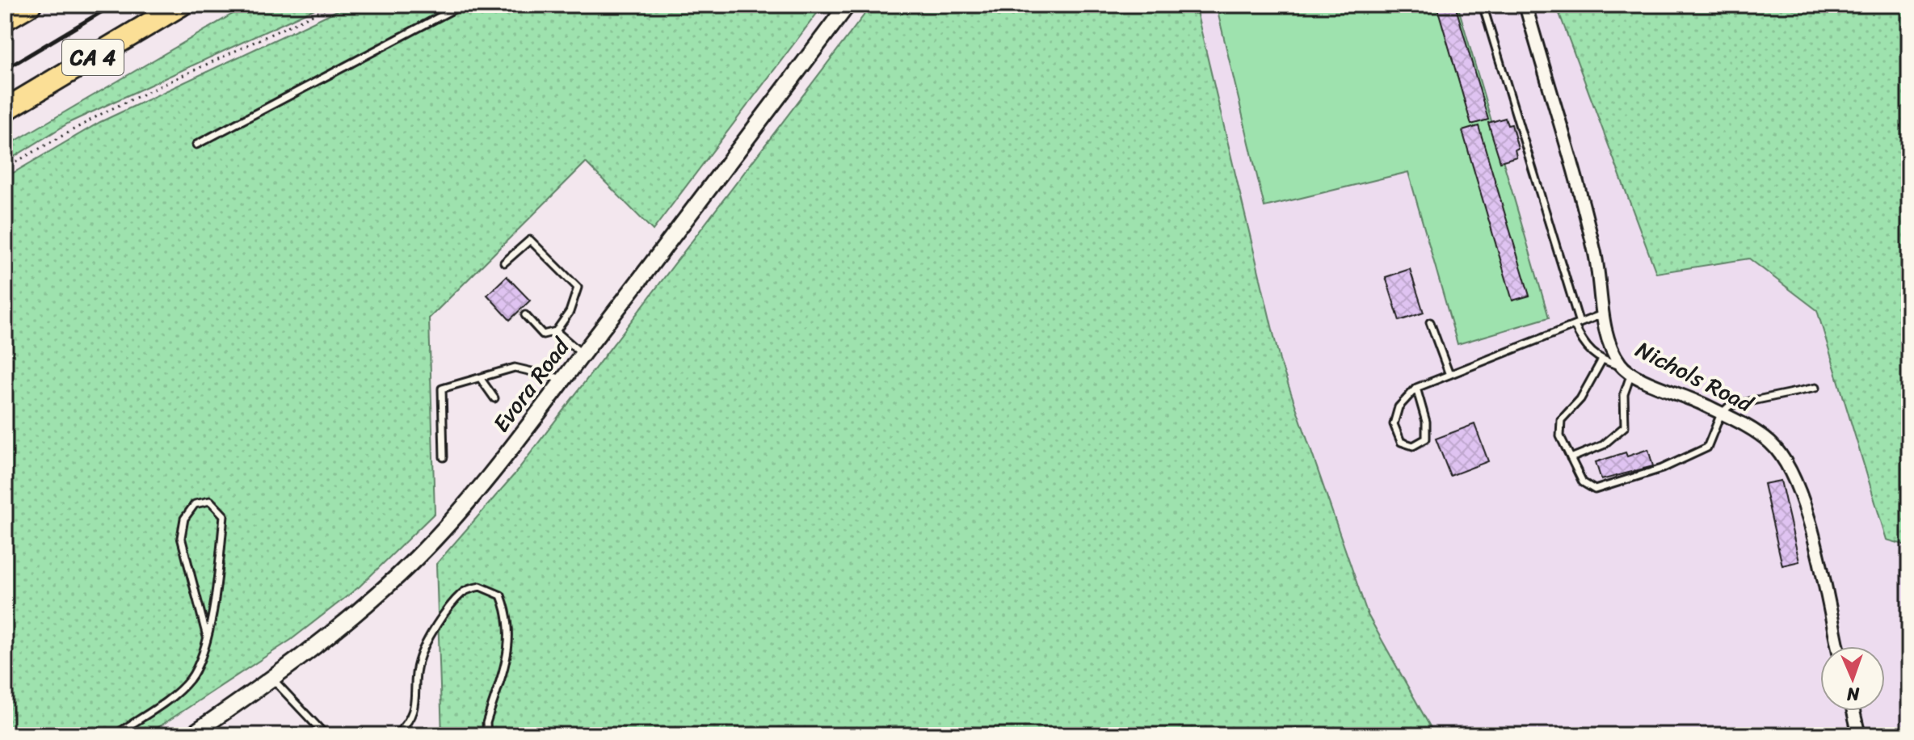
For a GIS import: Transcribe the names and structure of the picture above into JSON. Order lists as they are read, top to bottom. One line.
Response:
{"streets":{"highway":["CA 4"],"street":["Nichols Road","Evora Road"]},"north":"bottom"}
